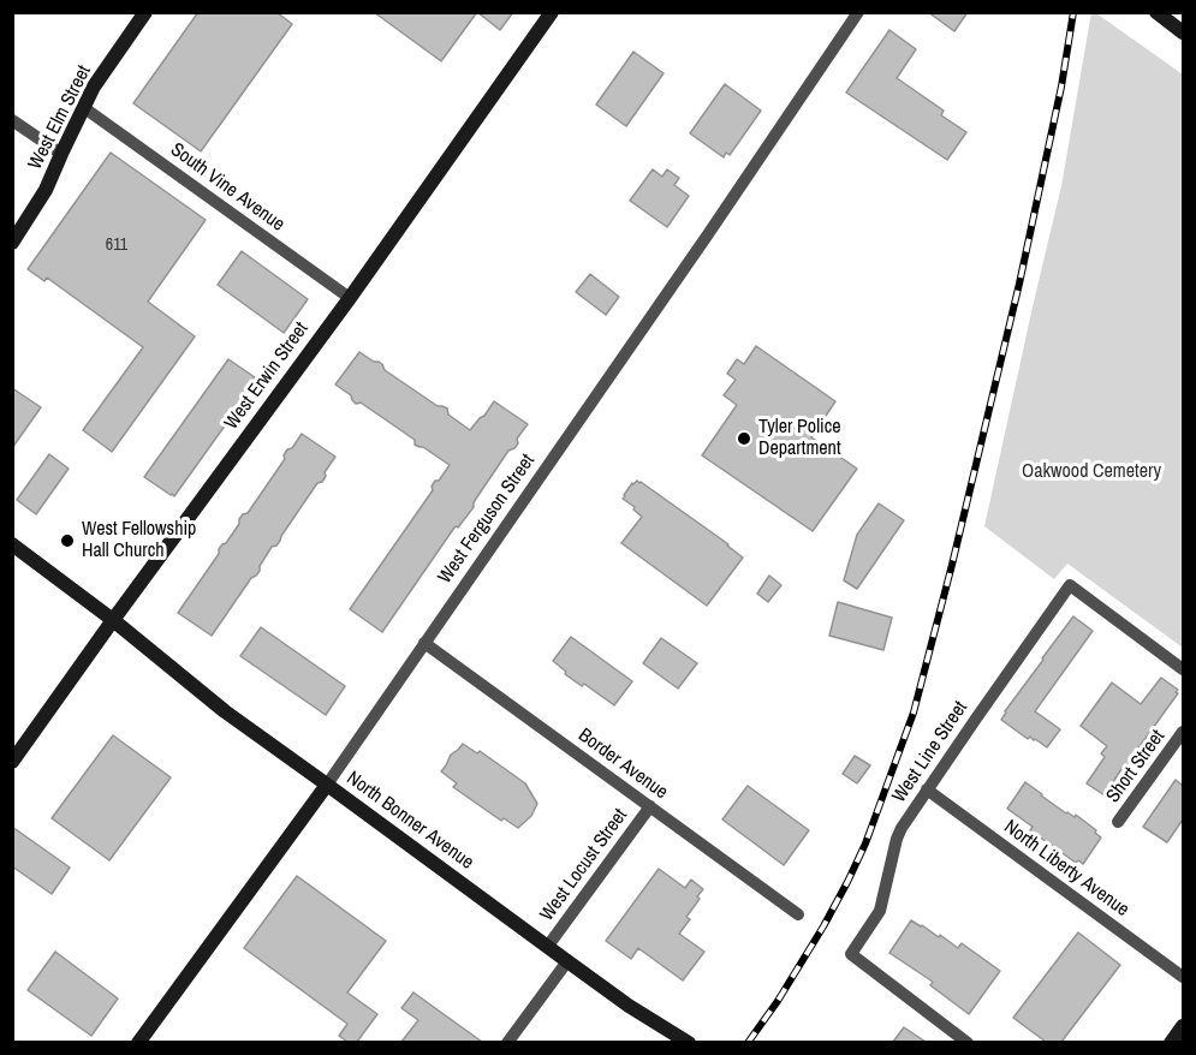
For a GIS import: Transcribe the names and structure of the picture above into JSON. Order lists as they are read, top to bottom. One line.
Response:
{"streets":{"main road":["West Elm Street","West Erwin Street","West Ferguson Street","North Bonner Avenue"],"street":["South Vine Avenue","West Line Street","Border Avenue","Short Street","West Locust Street","North Liberty Avenue"]},"crossings":[["West Elm Street","South Vine Avenue"],["South Vine Avenue","West Erwin Street"],["West Erwin Street","North Bonner Avenue"],["West Ferguson Street","Border Avenue"],["West Ferguson Street","North Bonner Avenue"],["West Line Street","North Liberty Avenue"],["Border Avenue","West Locust Street"],["North Bonner Avenue","West Locust Street"]],"parks":["Oakwood Cemetery"],"places":["Tyler Police Department","West Fellowship Hall Church"],"house_numbers":["611"]}
